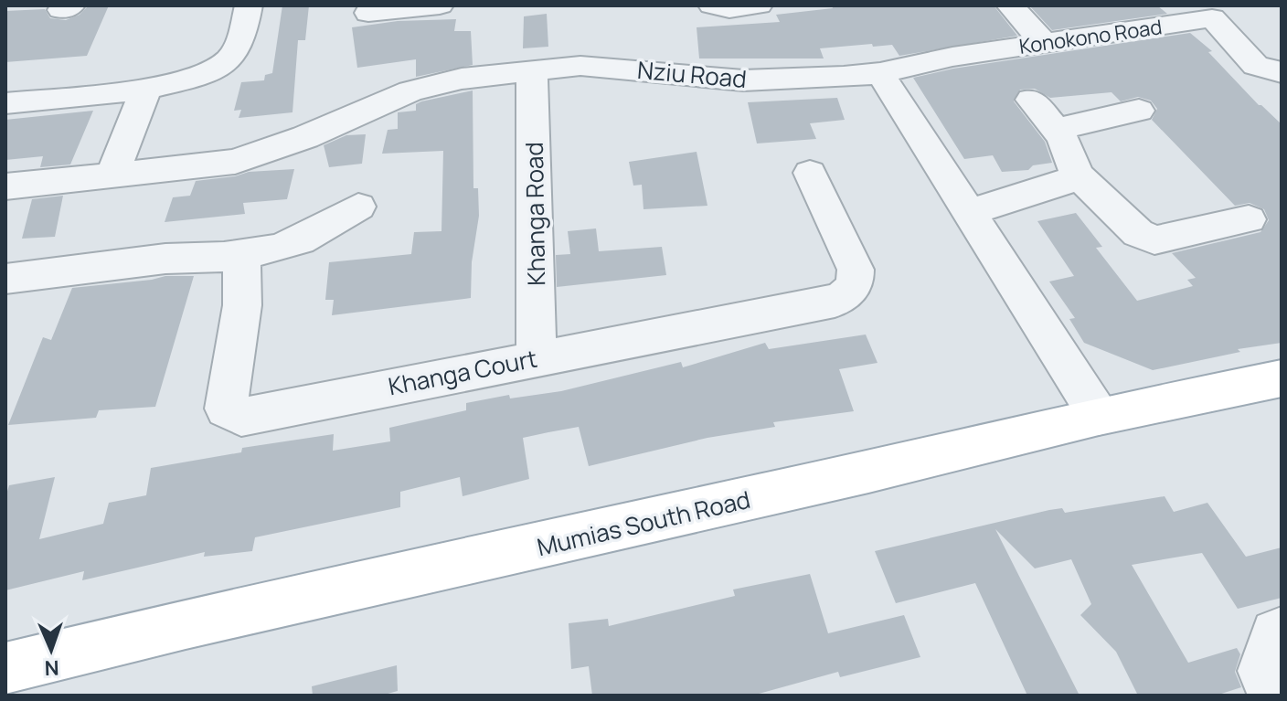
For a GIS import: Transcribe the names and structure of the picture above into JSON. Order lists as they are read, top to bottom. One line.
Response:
{"streets":{"main road":["Mumias South Road"],"street":["Konokono Road","Nziu Road","Khanga Road","Khanga Court"]},"crossings":[["Konokono Road","Nziu Road"],["Nziu Road","Khanga Road"],["Khanga Road","Khanga Court"]],"north":"bottom"}
